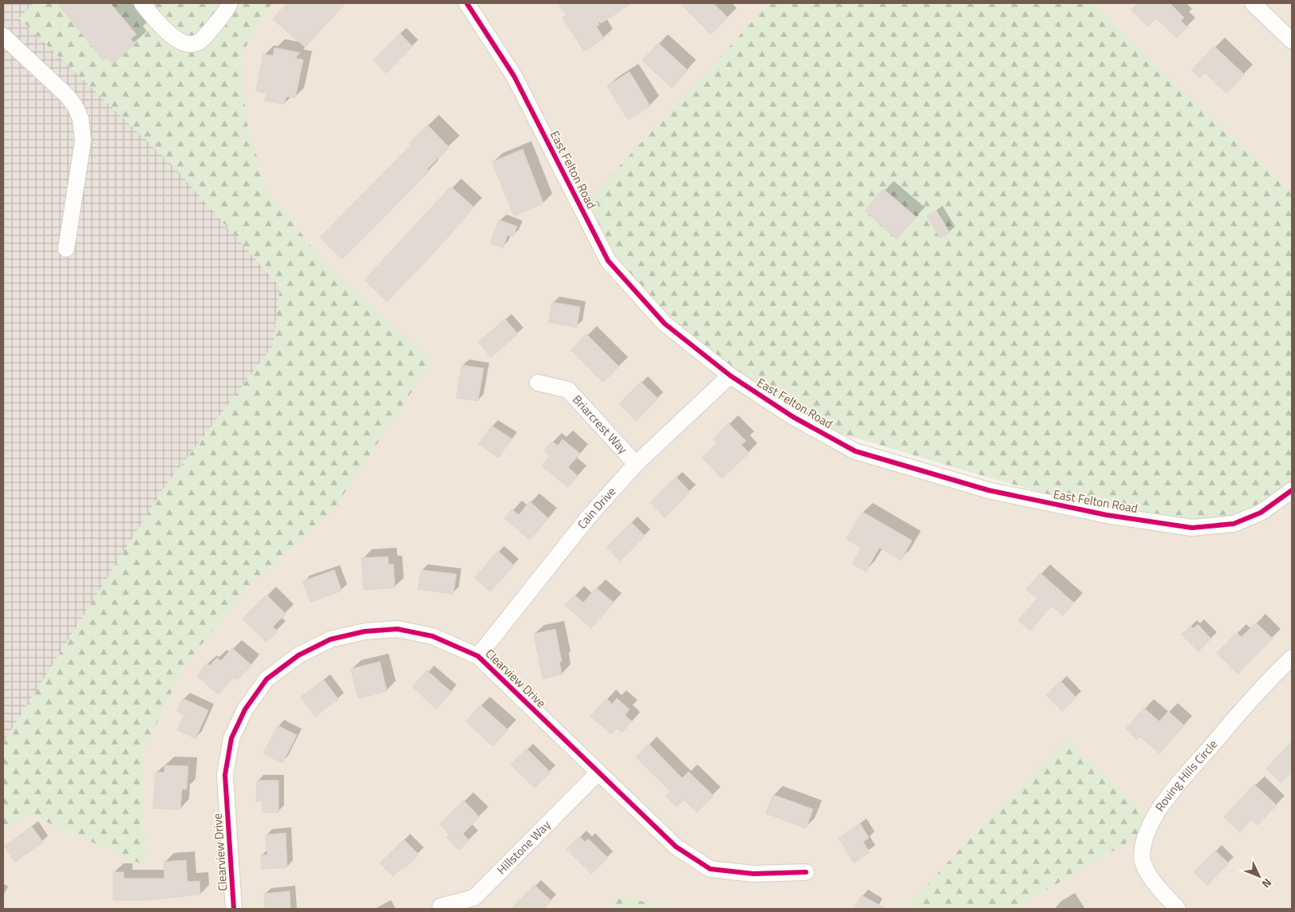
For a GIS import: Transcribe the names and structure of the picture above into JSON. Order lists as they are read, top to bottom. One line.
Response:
{"streets":{"street":["East Felton Road","Briarcrest Way","Cain Drive","Clearview Drive","Roving Hills Circle","Hillstone Way"]},"crossings":[["East Felton Road","Cain Drive"],["Briarcrest Way","Cain Drive"],["Cain Drive","Clearview Drive"],["Clearview Drive","Hillstone Way"]],"north":"bottom right"}
